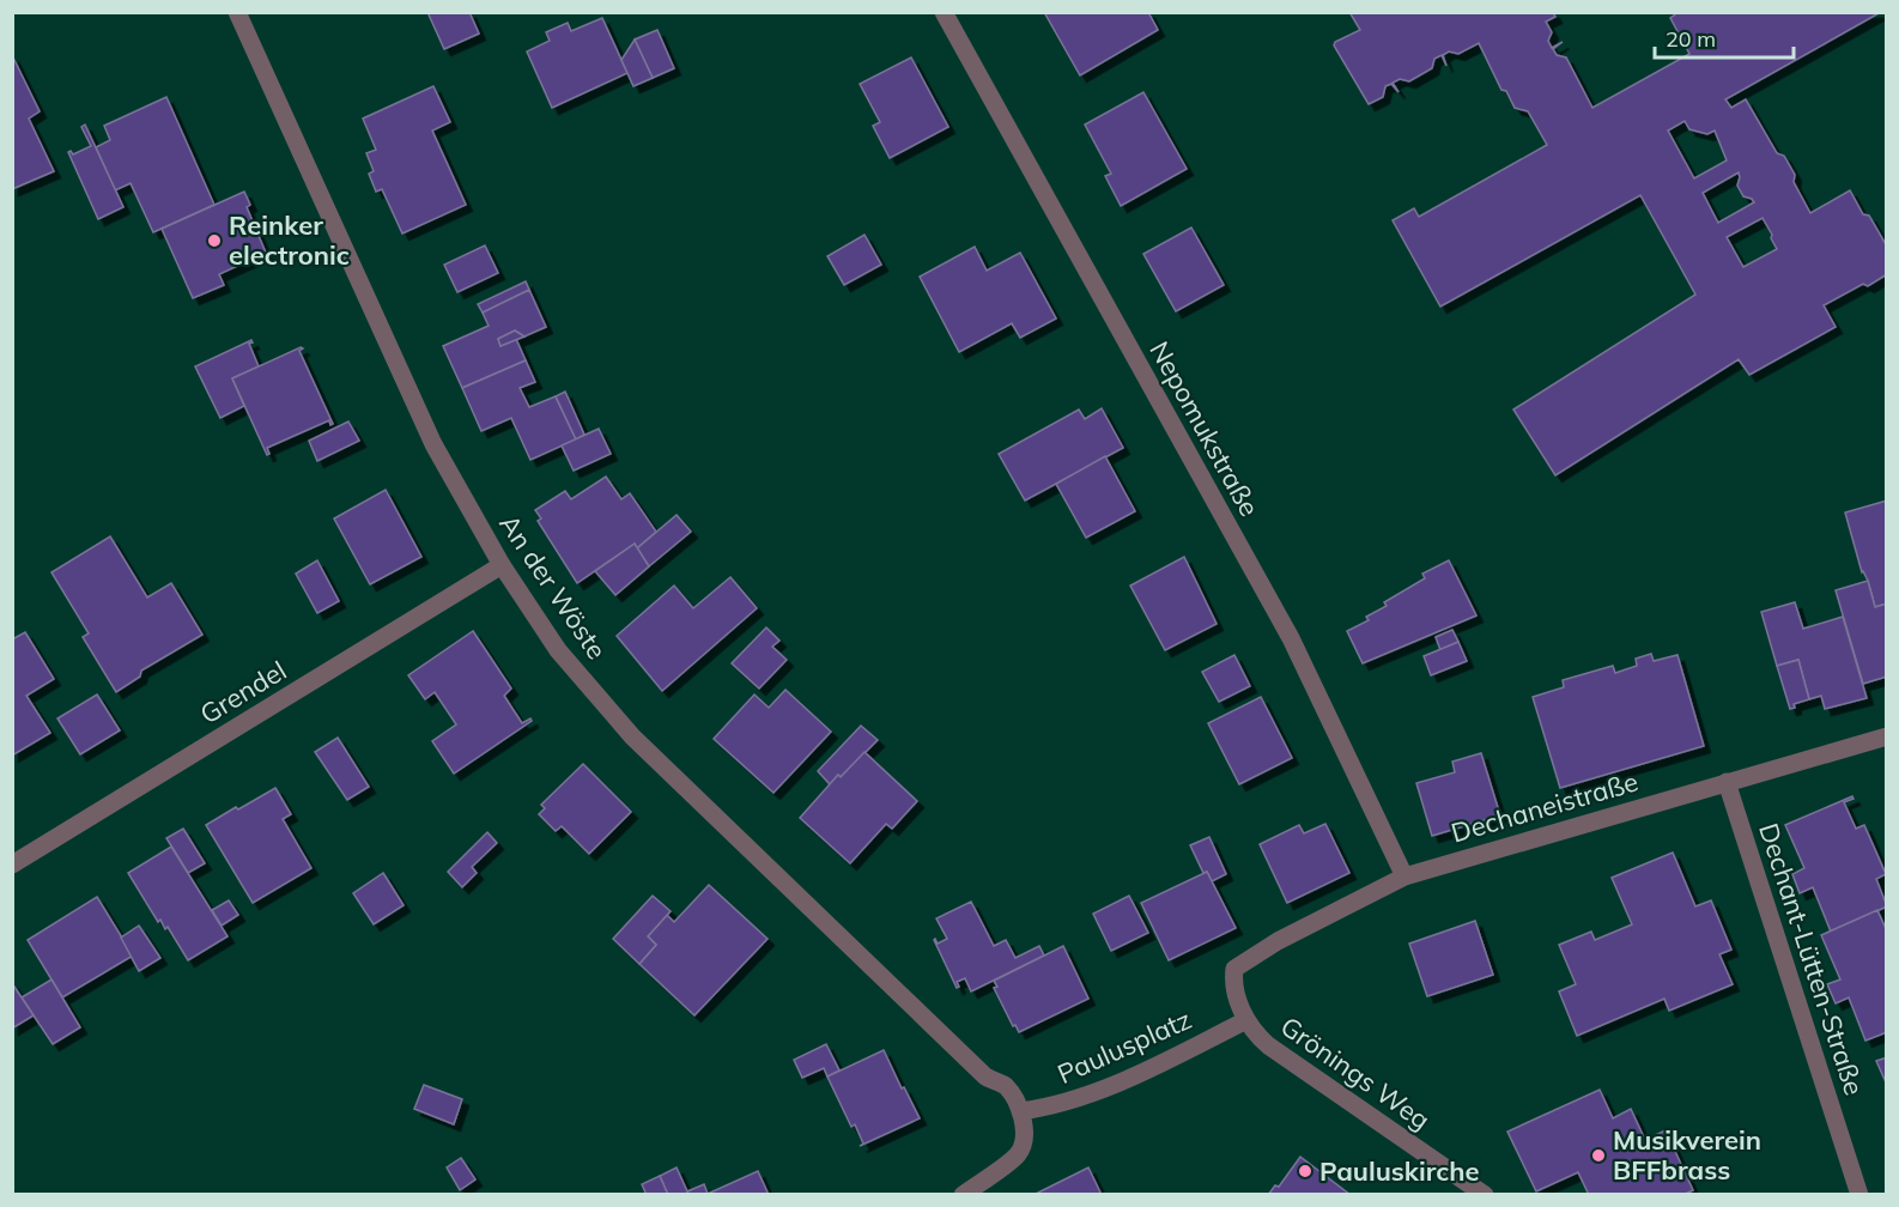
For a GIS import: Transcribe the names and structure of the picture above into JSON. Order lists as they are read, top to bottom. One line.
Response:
{"streets":{"street":["Nepomukstraße","An der Wöste","Grendel","Dechaneistraße","Dechant-Lütten-Straße","Paulusplatz","Grönings Weg"]},"crossings":[["Nepomukstraße","Dechaneistraße"],["An der Wöste","Grendel"],["An der Wöste","Paulusplatz"],["Dechaneistraße","Dechant-Lütten-Straße"],["Dechaneistraße","Grönings Weg"],["Paulusplatz","Grönings Weg"]],"places":["Reinker electronic","Musikverein BFFbrass","Pauluskirche"],"scale_bar":"20 m"}
